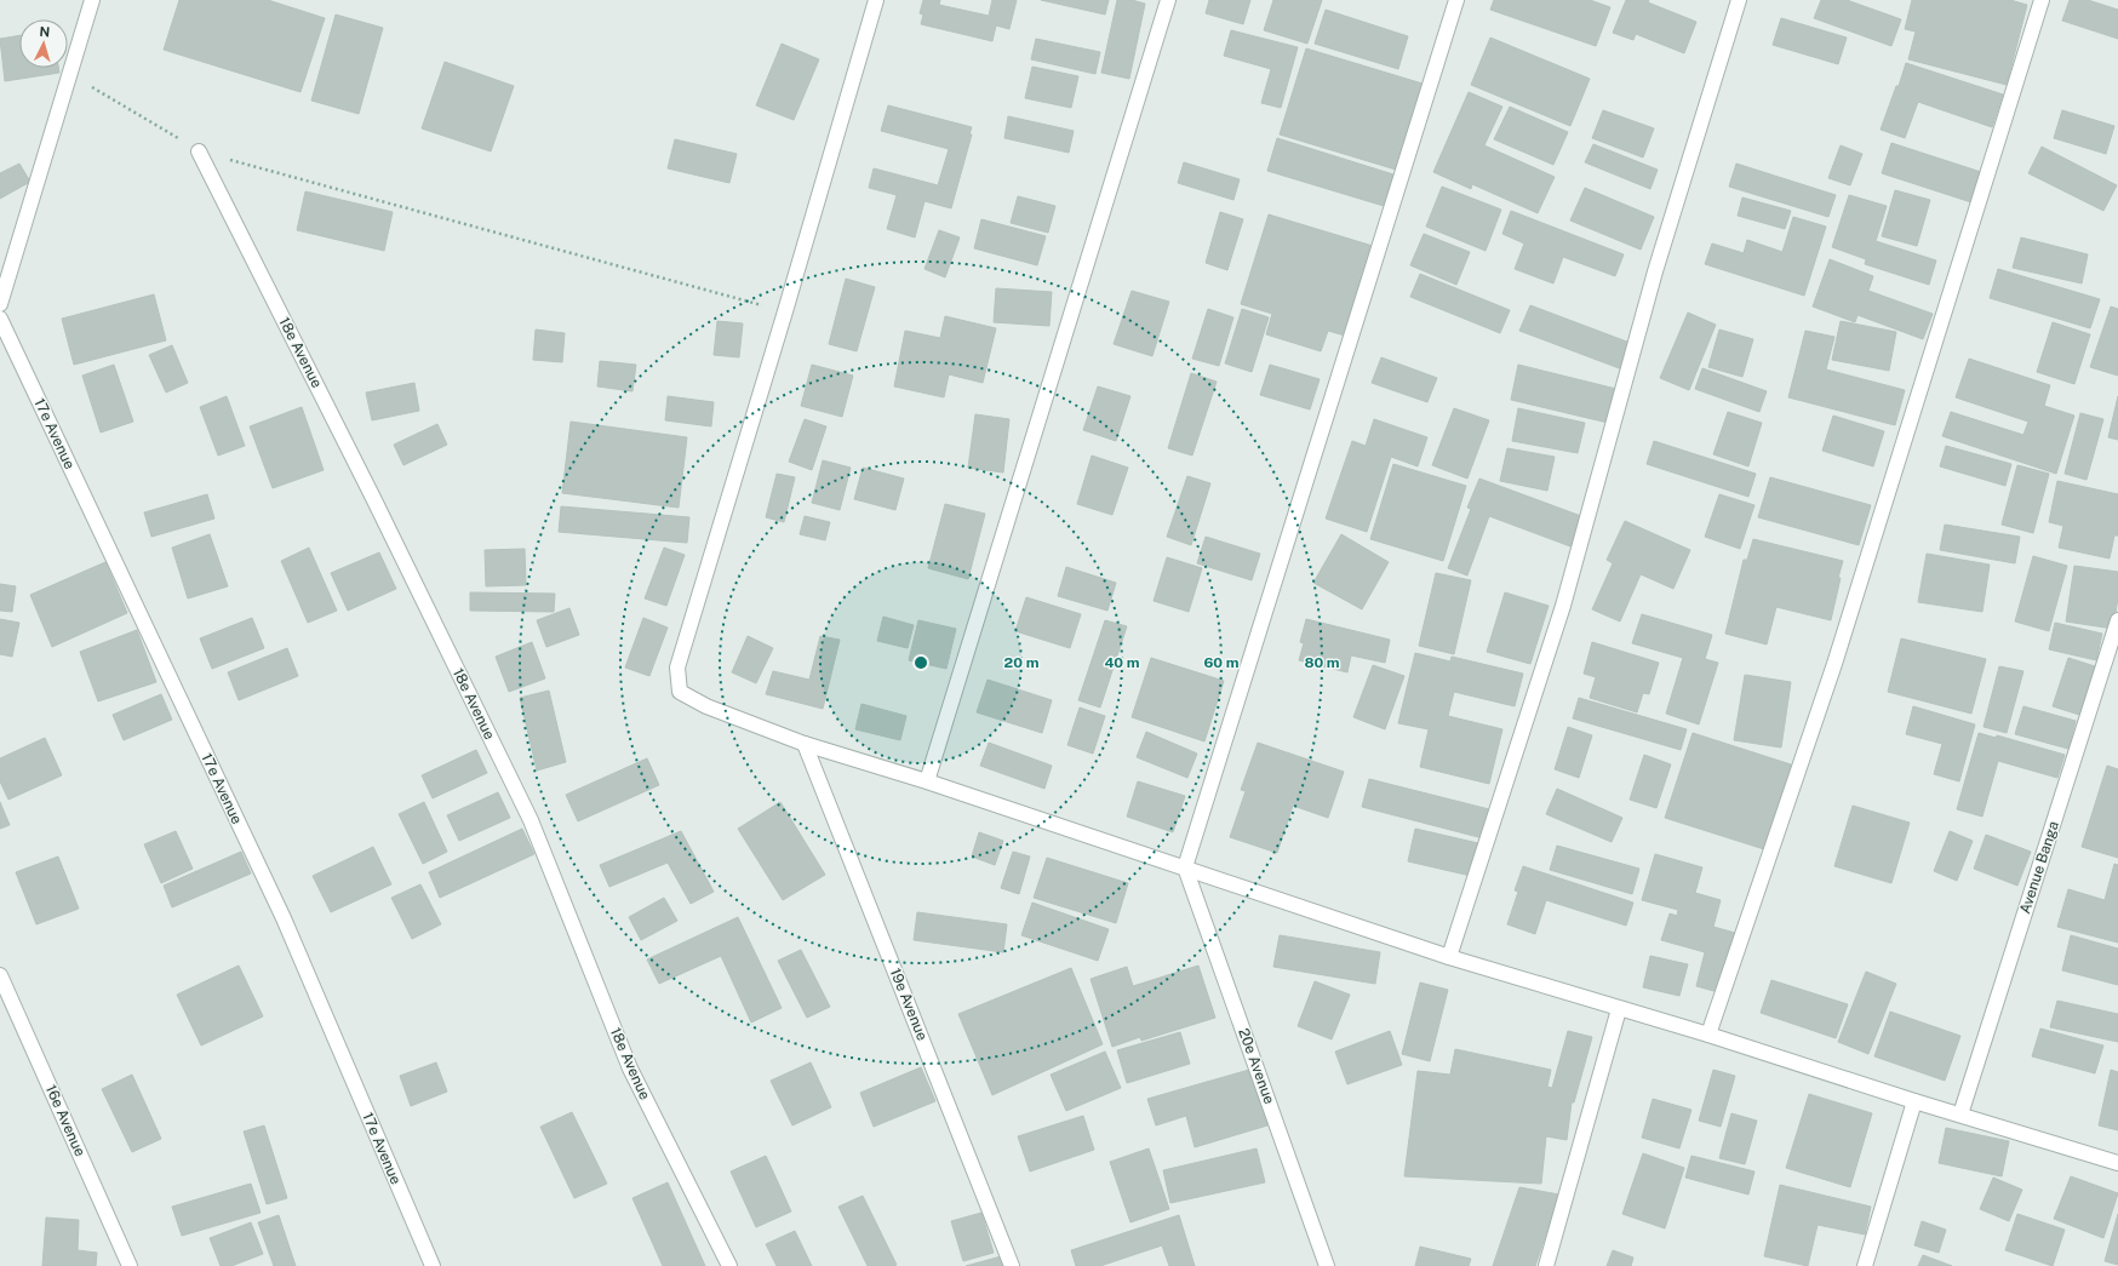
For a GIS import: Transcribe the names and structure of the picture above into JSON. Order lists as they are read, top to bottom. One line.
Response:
{"streets":{"street":["18e Avenue","17e Avenue","Avenue Banga","19e Avenue","20e Avenue","16e Avenue"]},"north":"top","rings":["20 m","40 m","60 m","80 m"]}
